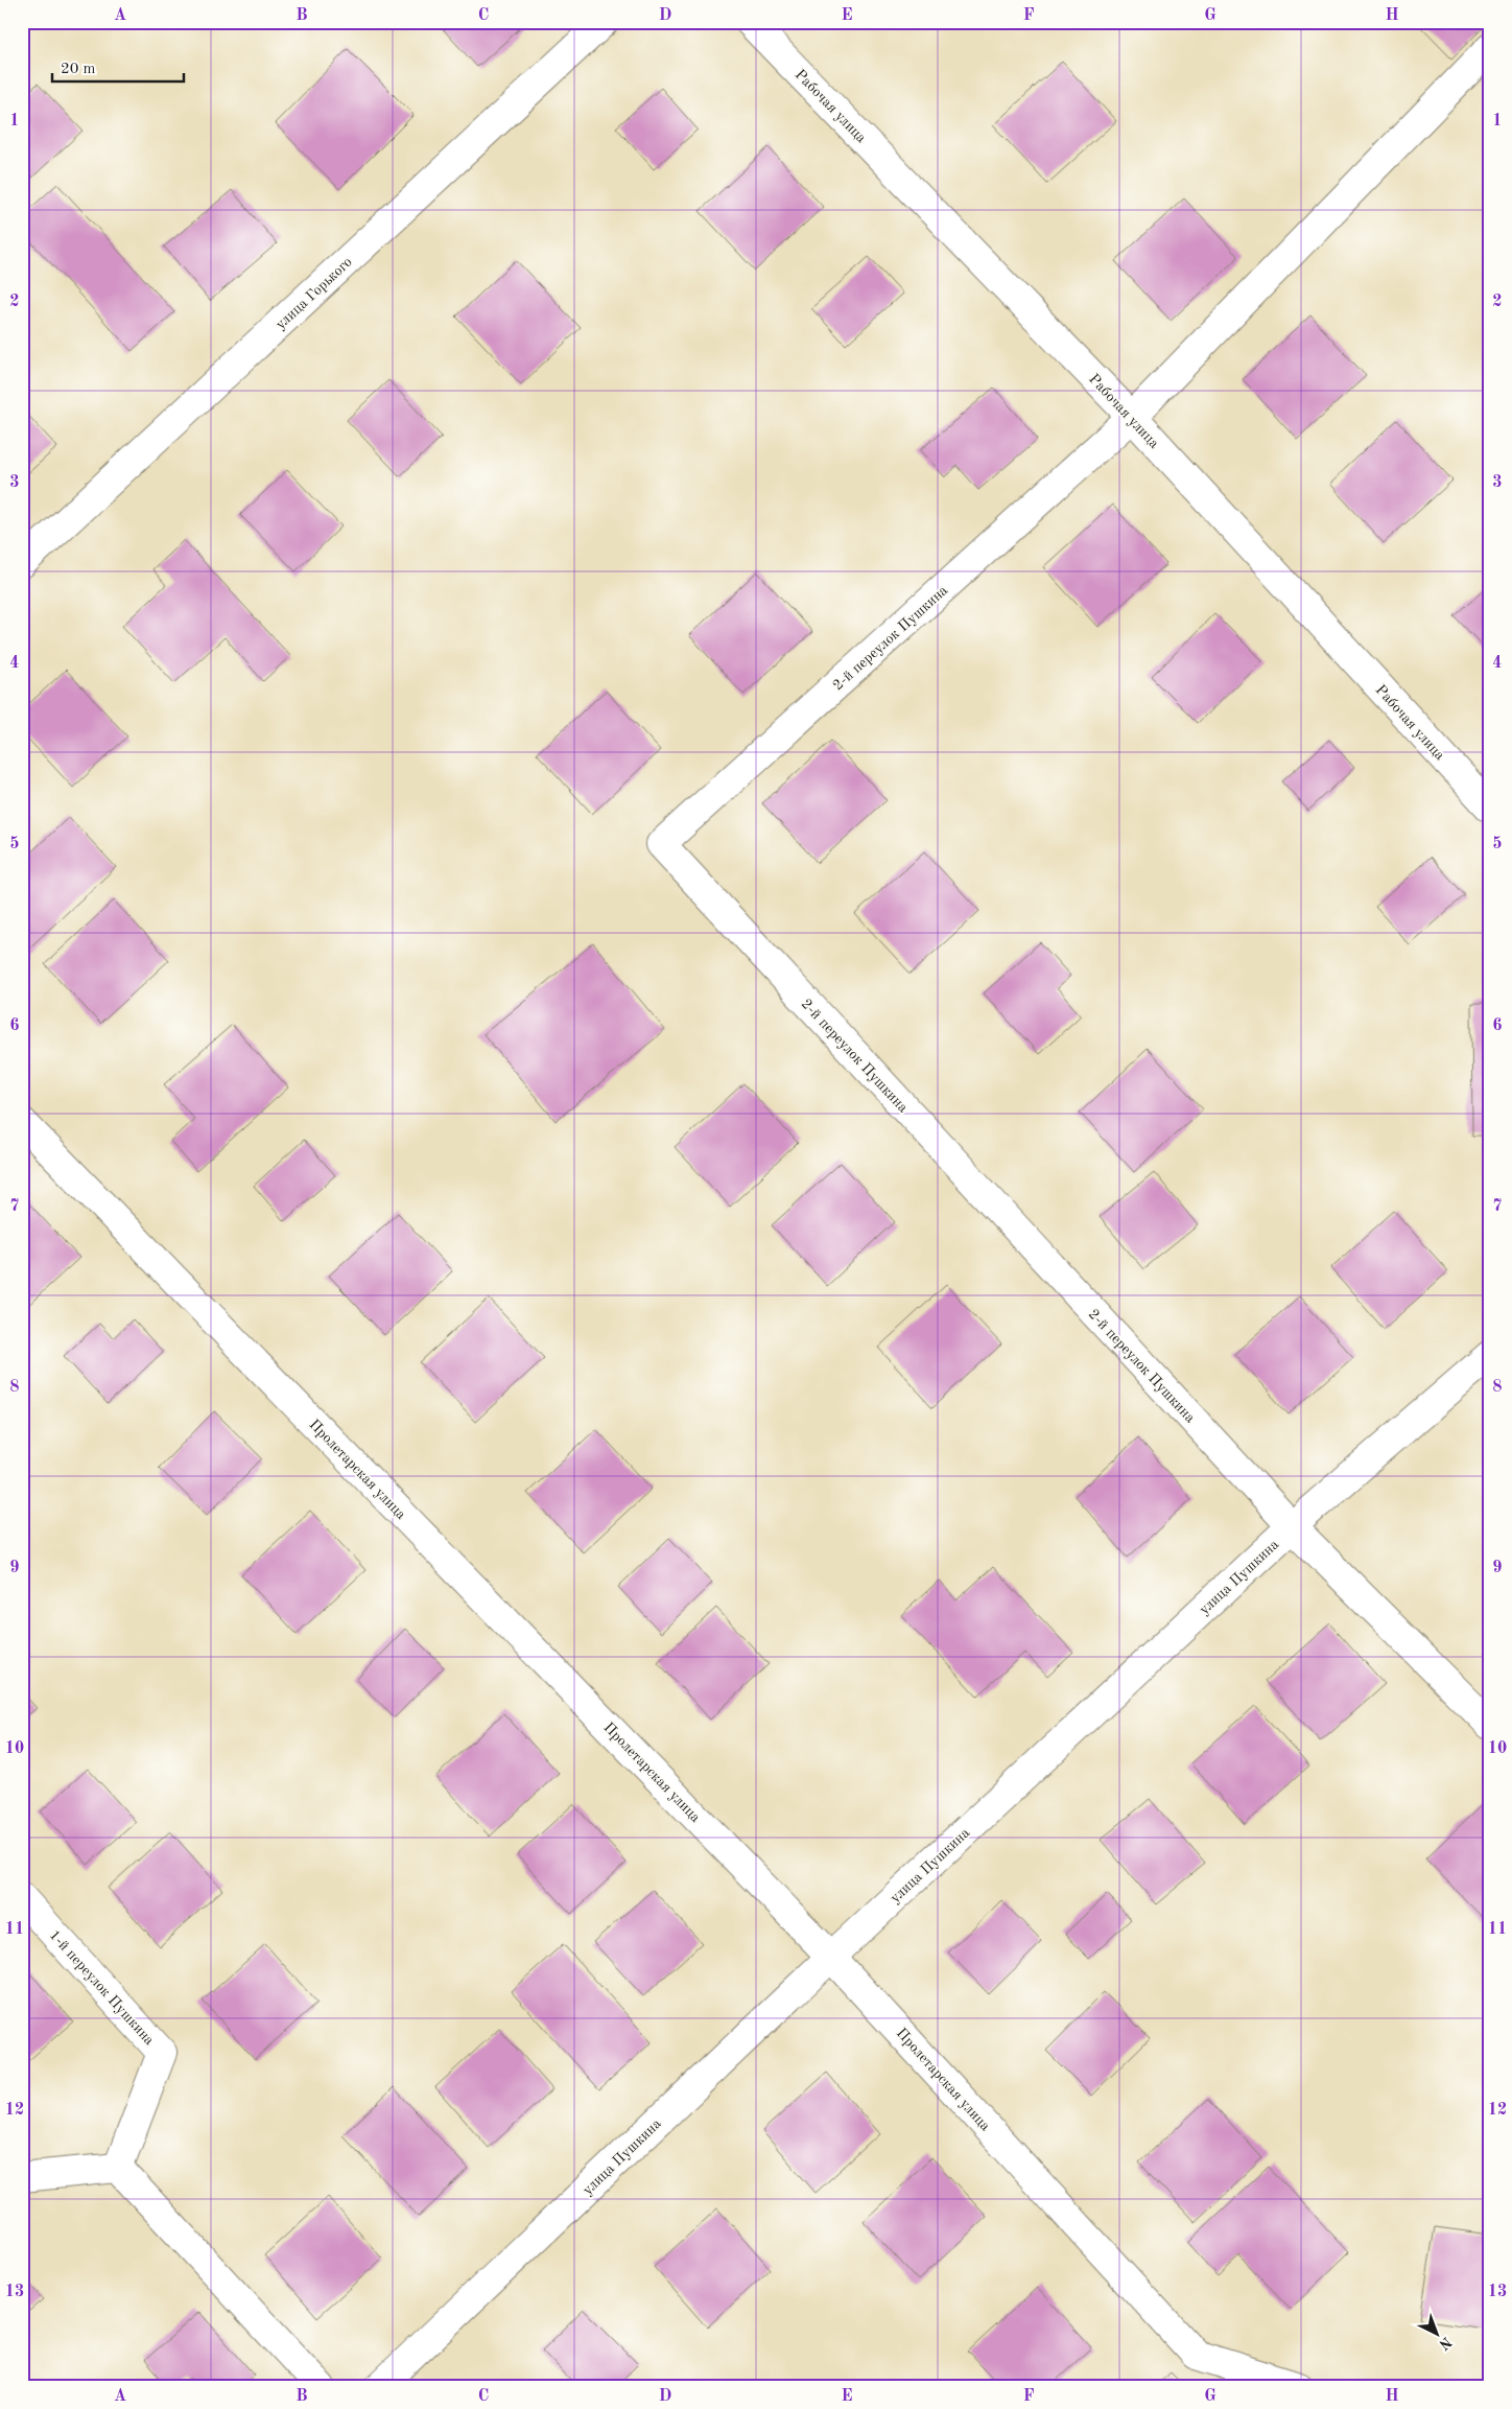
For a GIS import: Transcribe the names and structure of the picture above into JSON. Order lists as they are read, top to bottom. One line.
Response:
{"streets":{"street":["Рабочая улица","улица Горького","2-й переулок Пушкина","Пролетарская улица","улица Пушкина","1-й переулок Пушкина"]},"crossings":[["Рабочая улица","2-й переулок Пушкина"],["2-й переулок Пушкина","улица Пушкина"],["Пролетарская улица","улица Пушкина"]],"scale_bar":"20 m","north":"bottom right","grid":{"columns":["A","B","C","D","E","F","G","H"],"rows":["1","2","3","4","5","6","7","8","9","10","11","12","13"]}}
